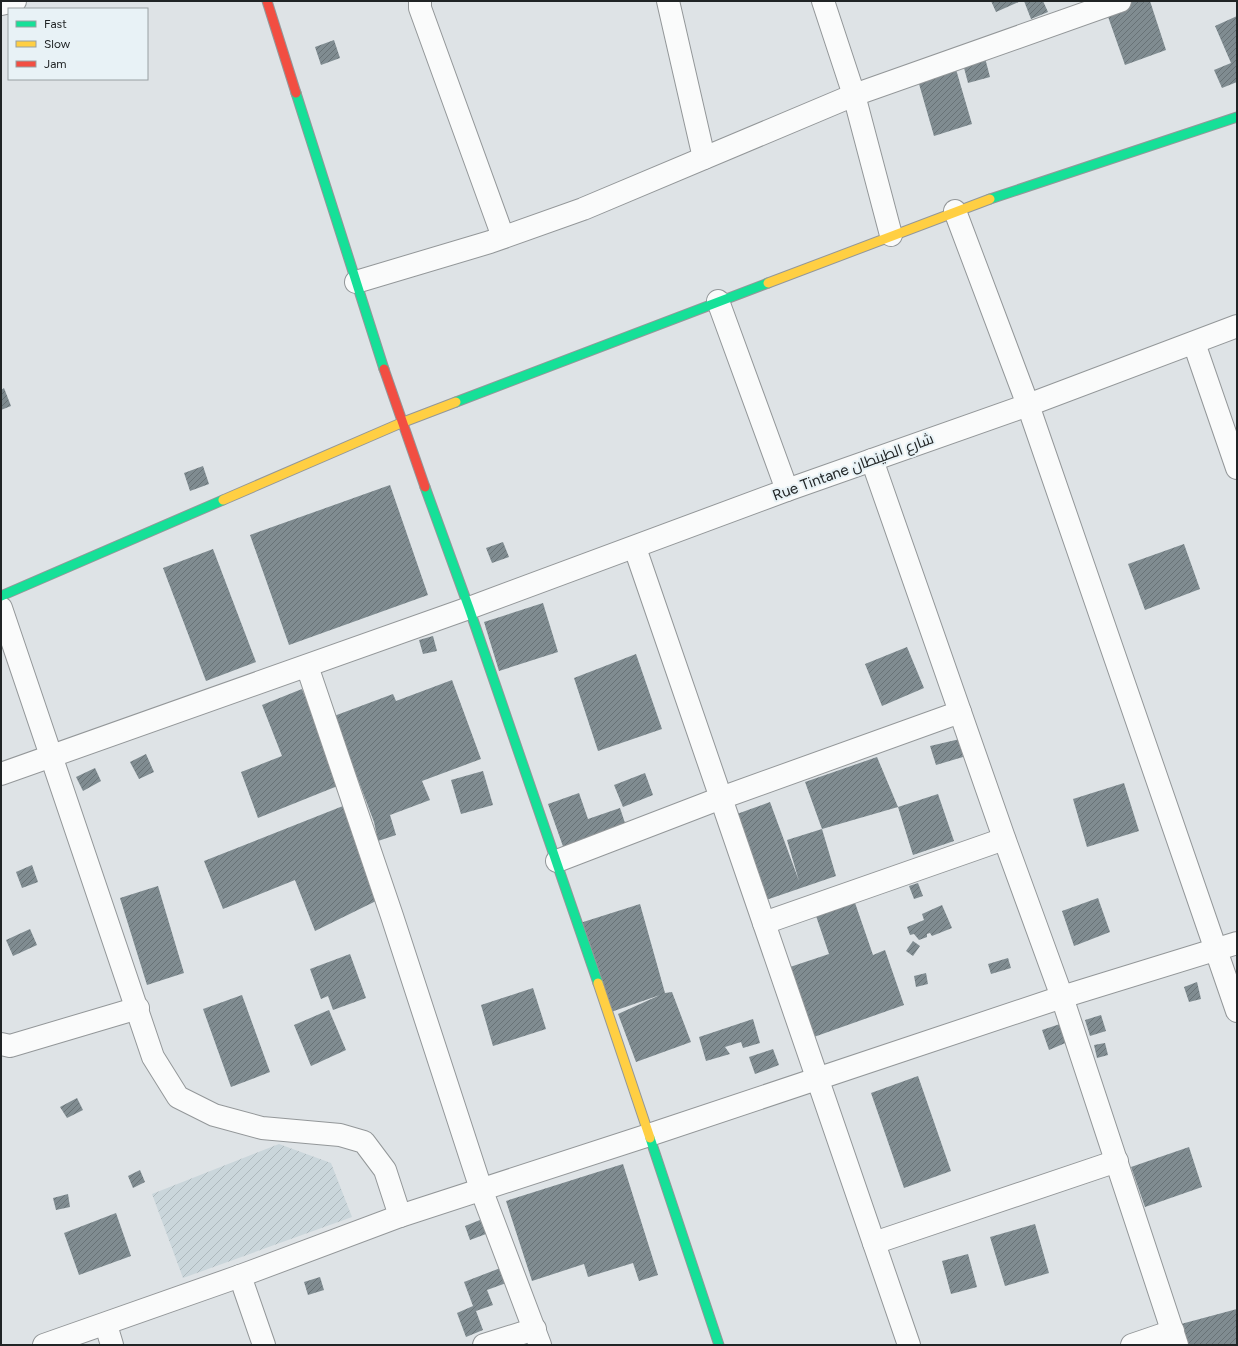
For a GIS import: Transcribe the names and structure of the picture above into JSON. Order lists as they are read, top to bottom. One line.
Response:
{"streets":{"street":["Rue Tintane شارع الطينطان"]},"legend":["Fast","Slow","Jam"]}
